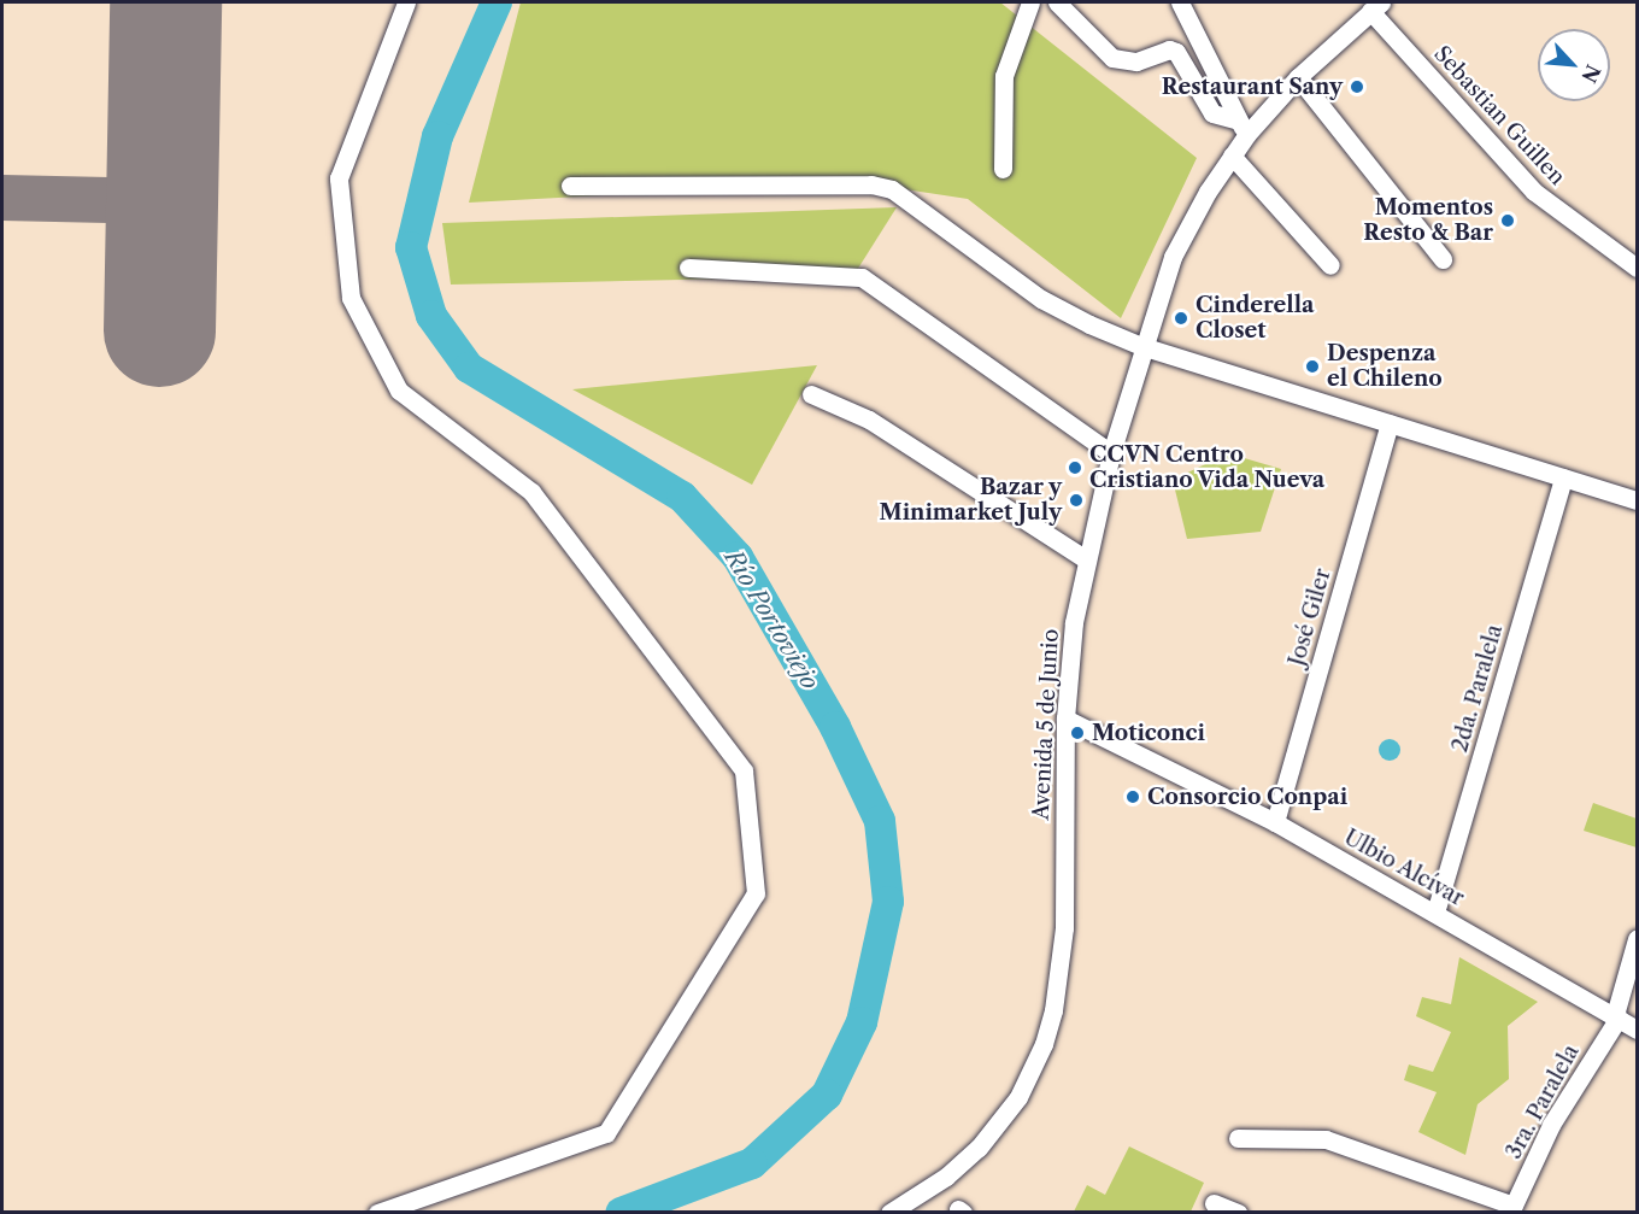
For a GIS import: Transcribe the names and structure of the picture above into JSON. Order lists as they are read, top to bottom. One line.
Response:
{"streets":{"street":["Sebastian Guillen","José Giler","2da. Paralela","Avenida 5 de Junio","Ulbio Alcívar","3ra. Paralela"]},"crossings":[["Sebastian Guillen","Avenida 5 de Junio"],["José Giler","Ulbio Alcívar"],["2da. Paralela","Ulbio Alcívar"],["Avenida 5 de Junio","Ulbio Alcívar"],["Ulbio Alcívar","3ra. Paralela"]],"water":["Río Portoviejo"],"places":["Restaurant Sany","Momentos Resto & Bar","Cinderella Closet","Despenza el Chileno","CCVN Centro Cristiano Vida Nueva","Bazar y Minimarket July","Moticonci","Consorcio Conpai"],"north":"bottom right"}
